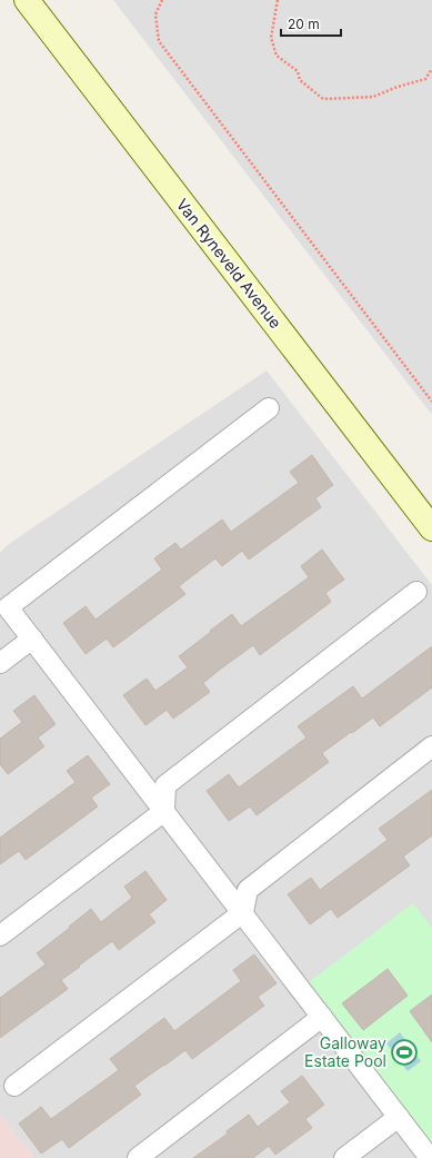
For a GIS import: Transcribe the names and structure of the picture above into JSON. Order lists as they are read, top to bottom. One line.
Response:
{"streets":{"main road":["Van Ryneveld Avenue"]},"places":{"sports":["Galloway Estate Pool"]},"scale_bar":"20 m"}
